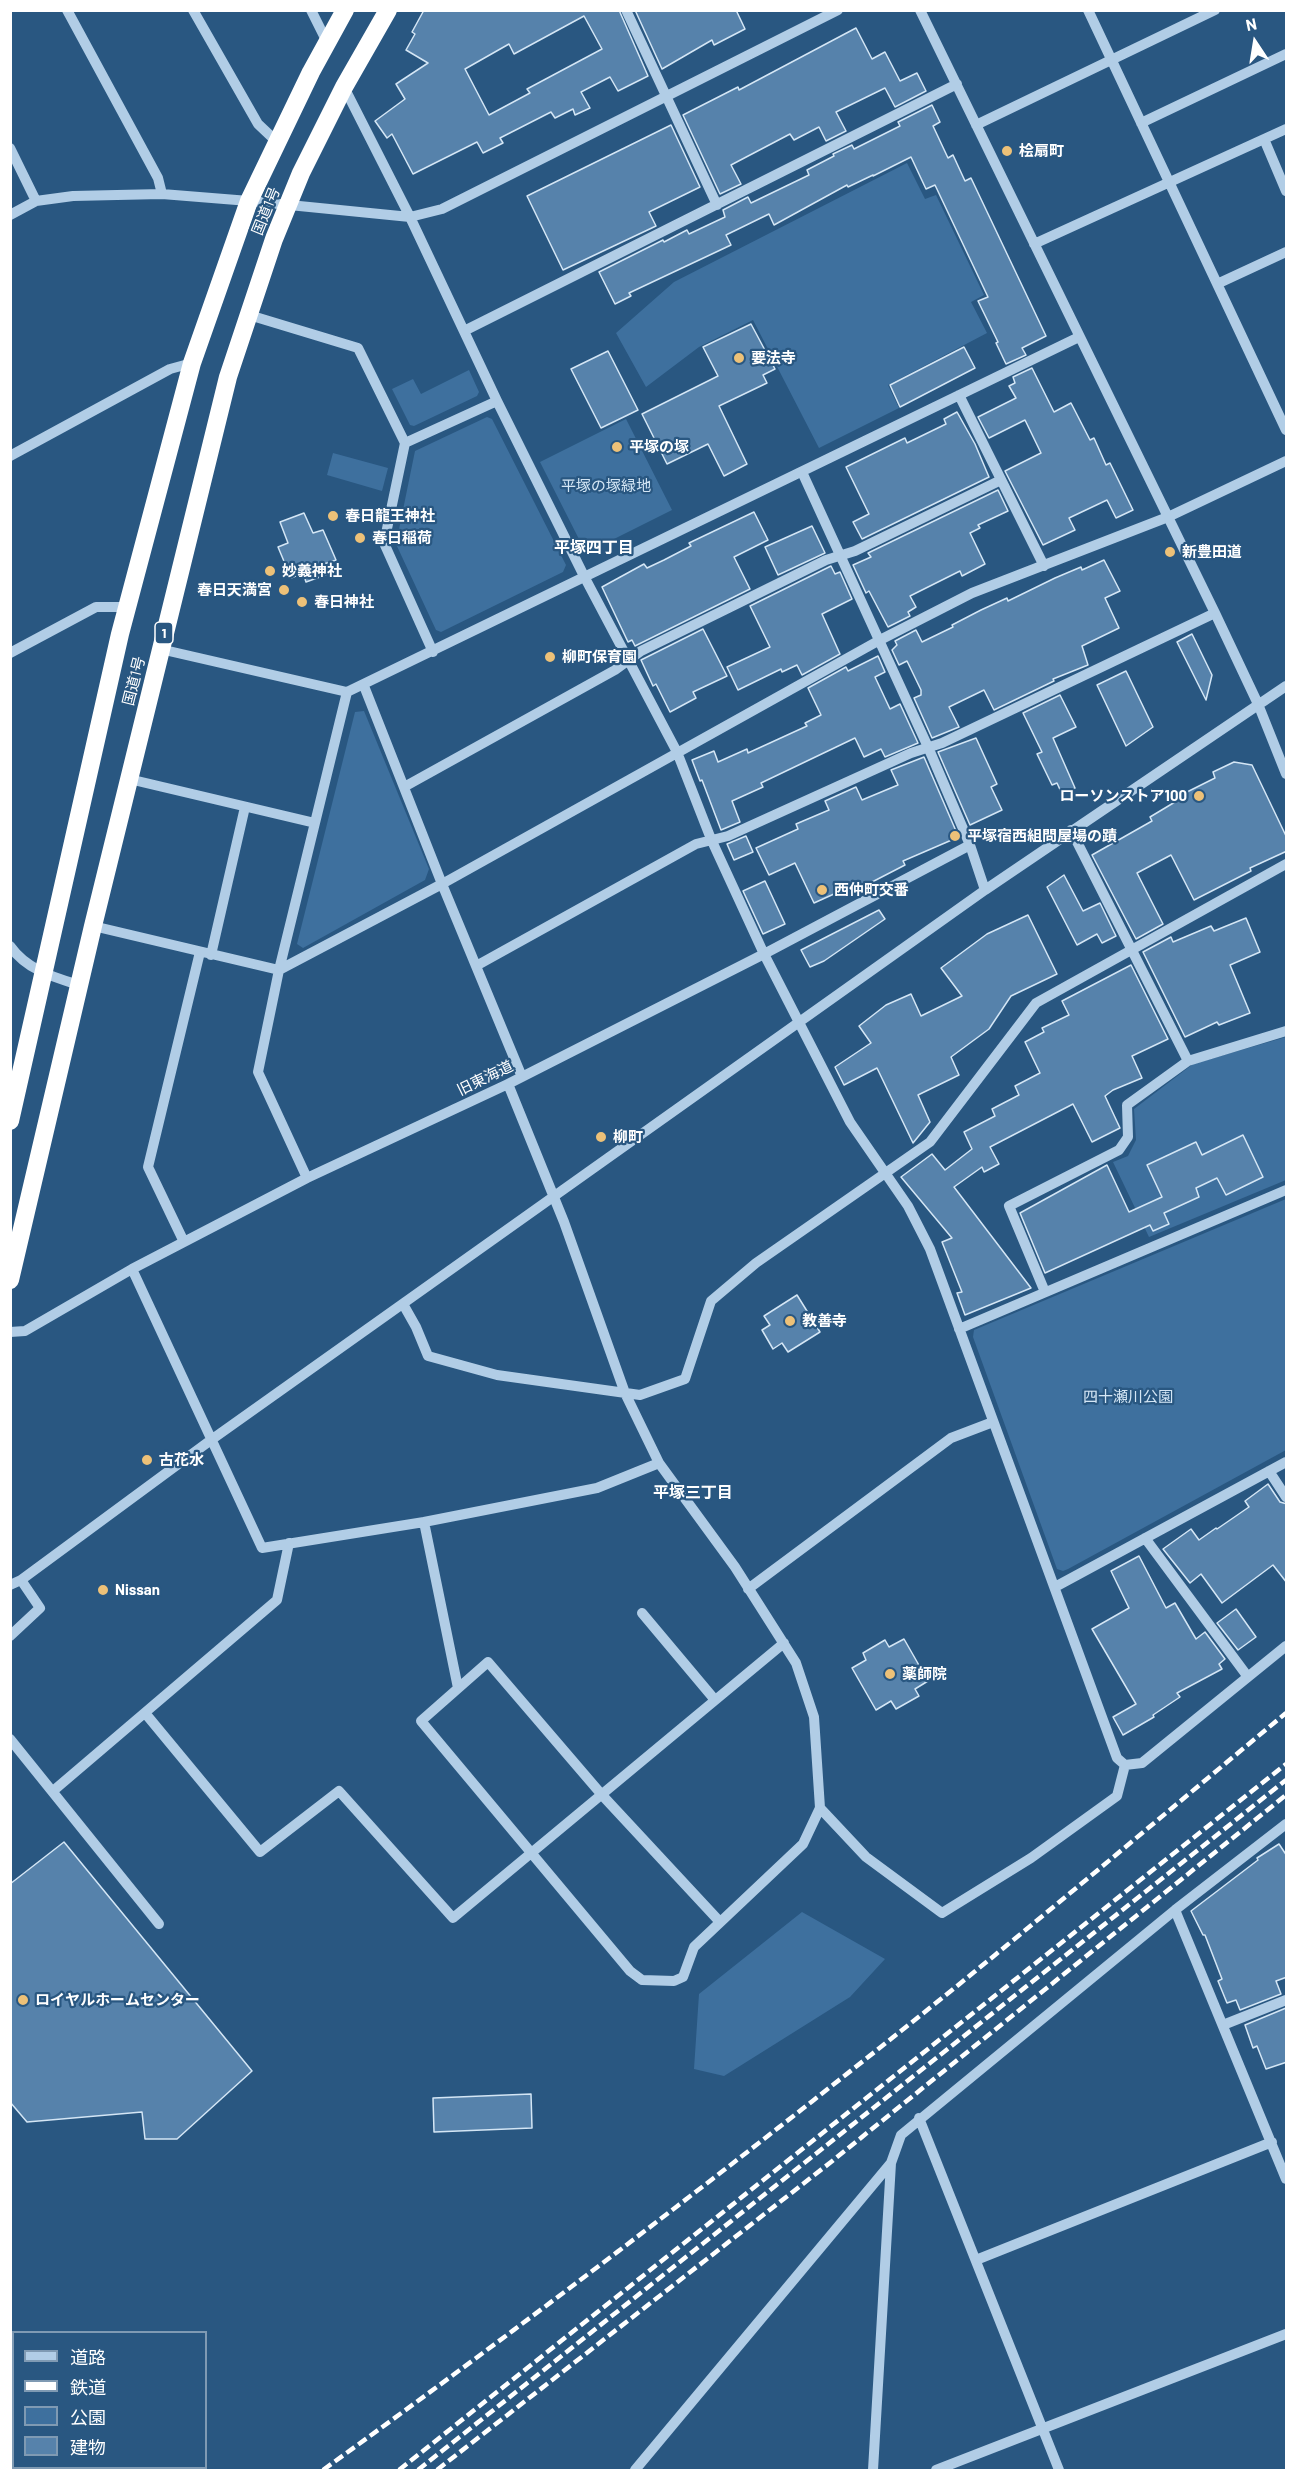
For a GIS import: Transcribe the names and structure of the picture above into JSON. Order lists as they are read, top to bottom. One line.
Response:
{"streets":{"highway":["国道1号","1"],"street":["旧東海道"]},"districts":["平塚四丁目","平塚三丁目"],"parks":["平塚の塚緑地","四十瀬川公園"],"places":["桧扇町","要法寺","平塚の塚","春日龍王神社","春日稲荷","新豊田道","妙義神社","春日天満宮","春日神社","柳町保育園","ローソンストア100","平塚宿西組問屋場の蹟","西仲町交番","柳町","教善寺","古花水","Nissan","薬師院","ロイヤルホームセンター"],"legend":["道路","鉄道","公園","建物"],"north":"top"}
